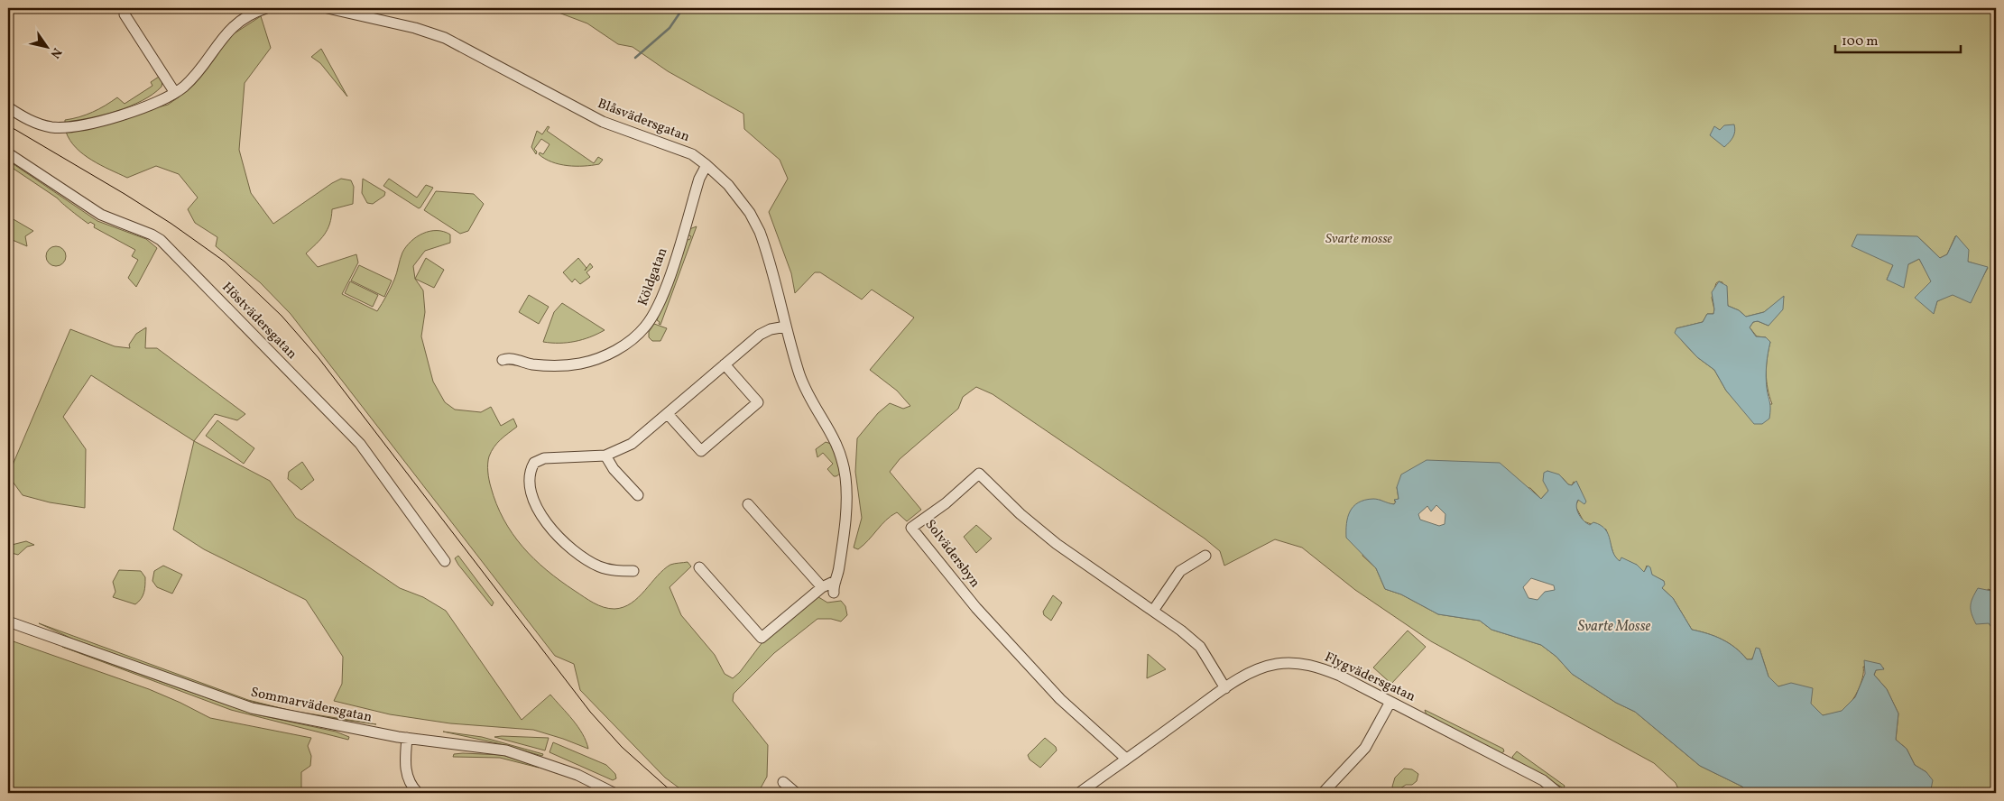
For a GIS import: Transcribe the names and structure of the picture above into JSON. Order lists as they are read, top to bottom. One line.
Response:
{"streets":{"street":["Blåsvädersgatan","Köldgatan","Höstvädersgatan","Solvädersbyn","Flygvädersgatan","Sommarvädersgatan"]},"crossings":[["Blåsvädersgatan","Köldgatan"],["Solvädersbyn","Flygvädersgatan"]],"water":["Svarte Mosse"],"parks":["Svarte mosse"],"scale_bar":"100 m","north":"bottom right"}
